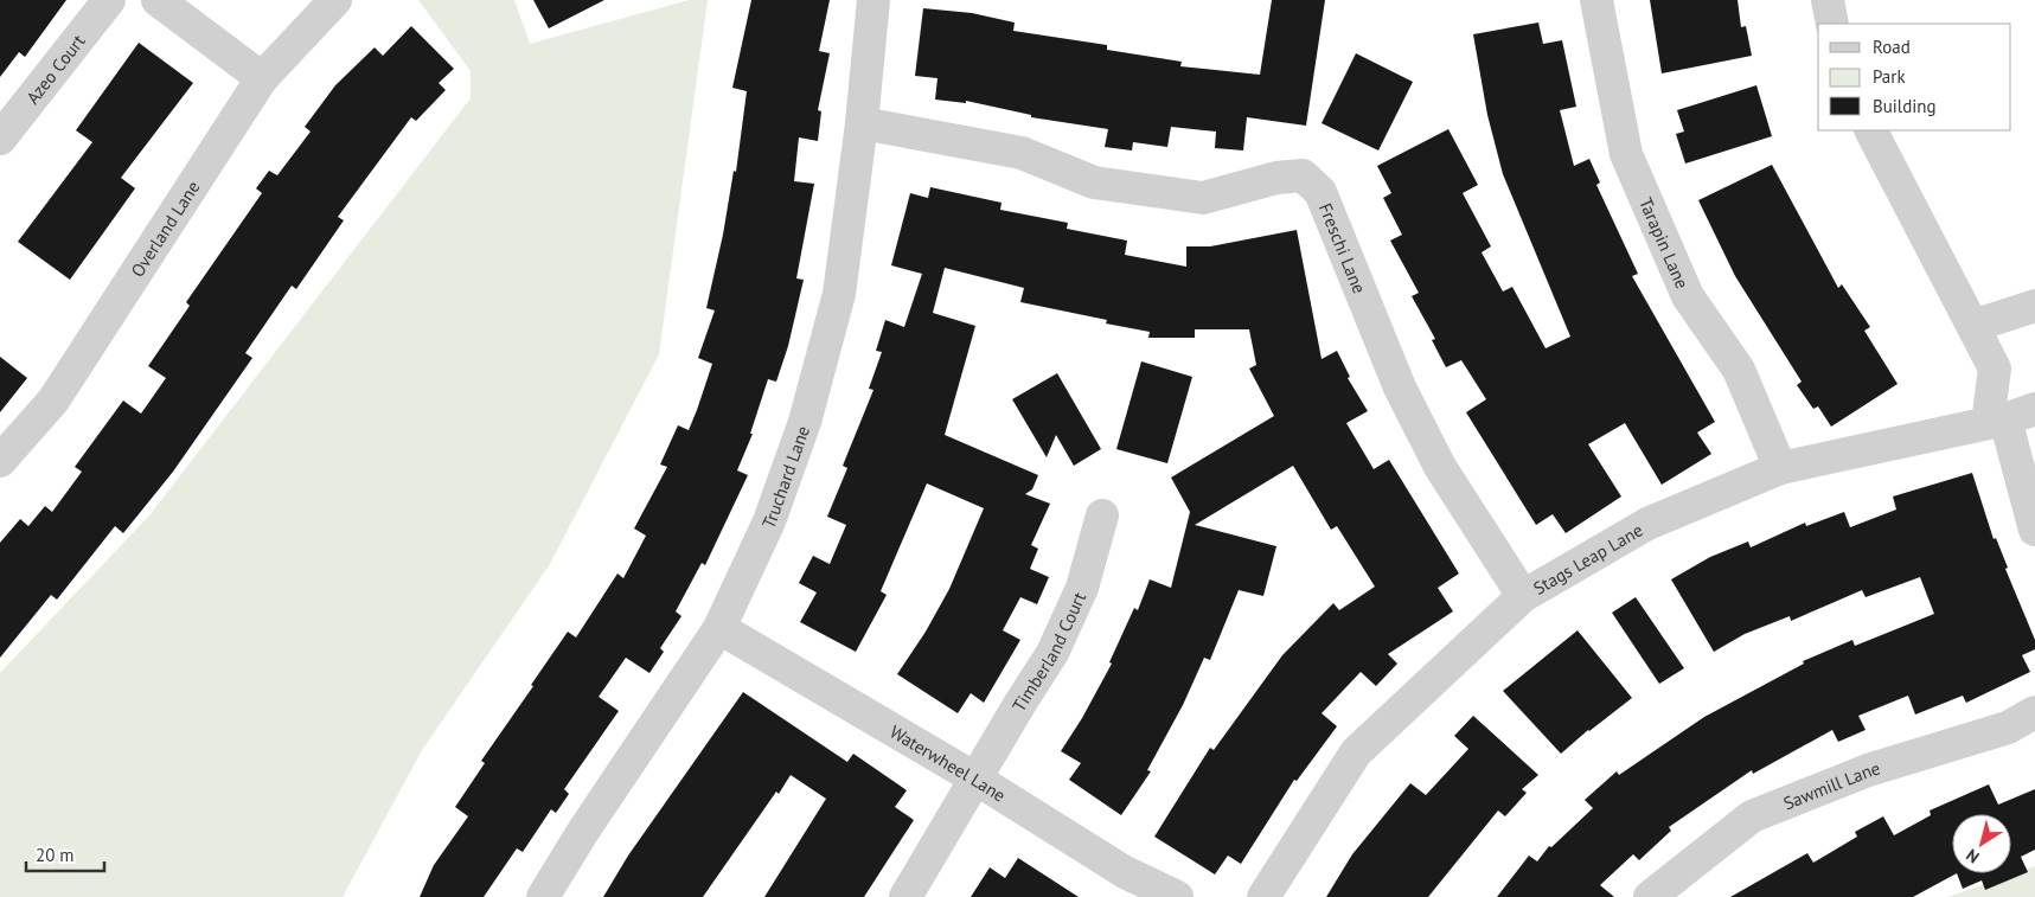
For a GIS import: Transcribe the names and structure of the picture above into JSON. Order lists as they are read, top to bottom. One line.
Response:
{"streets":{"street":["Azeo Court","Overland Lane","Tarapin Lane","Freschi Lane","Truchard Lane","Stags Leap Lane","Timberland Court","Waterwheel Lane","Sawmill Lane"]},"crossings":[["Tarapin Lane","Stags Leap Lane"],["Freschi Lane","Truchard Lane"],["Freschi Lane","Stags Leap Lane"],["Truchard Lane","Waterwheel Lane"],["Timberland Court","Waterwheel Lane"]],"legend":["Road","Park","Building"],"scale_bar":"20 m","north":"bottom left"}
